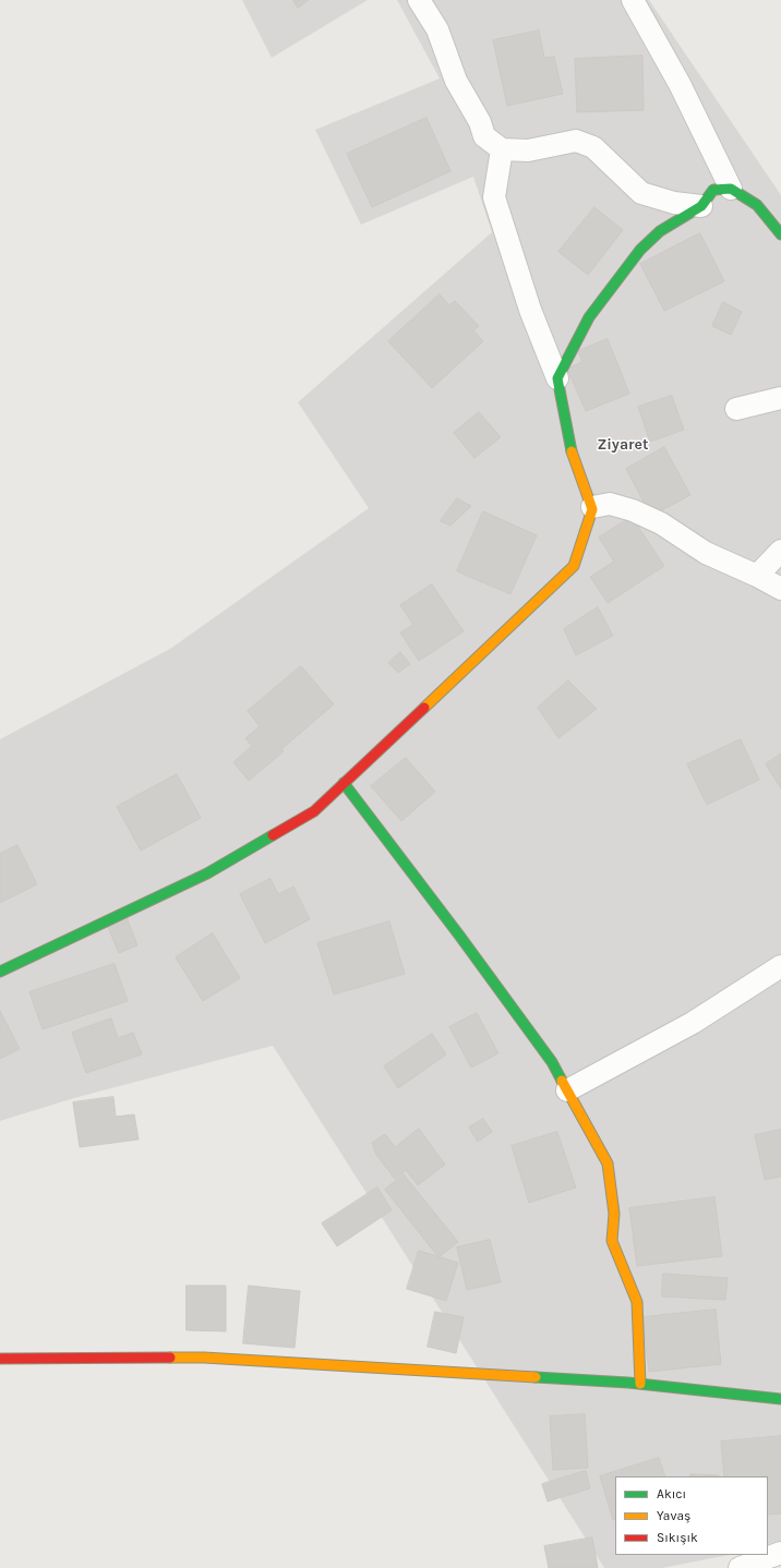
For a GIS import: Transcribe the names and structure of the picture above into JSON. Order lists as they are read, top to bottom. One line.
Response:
{"districts":["Ziyaret"],"legend":["Akıcı","Yavaş","Sıkışık"]}
